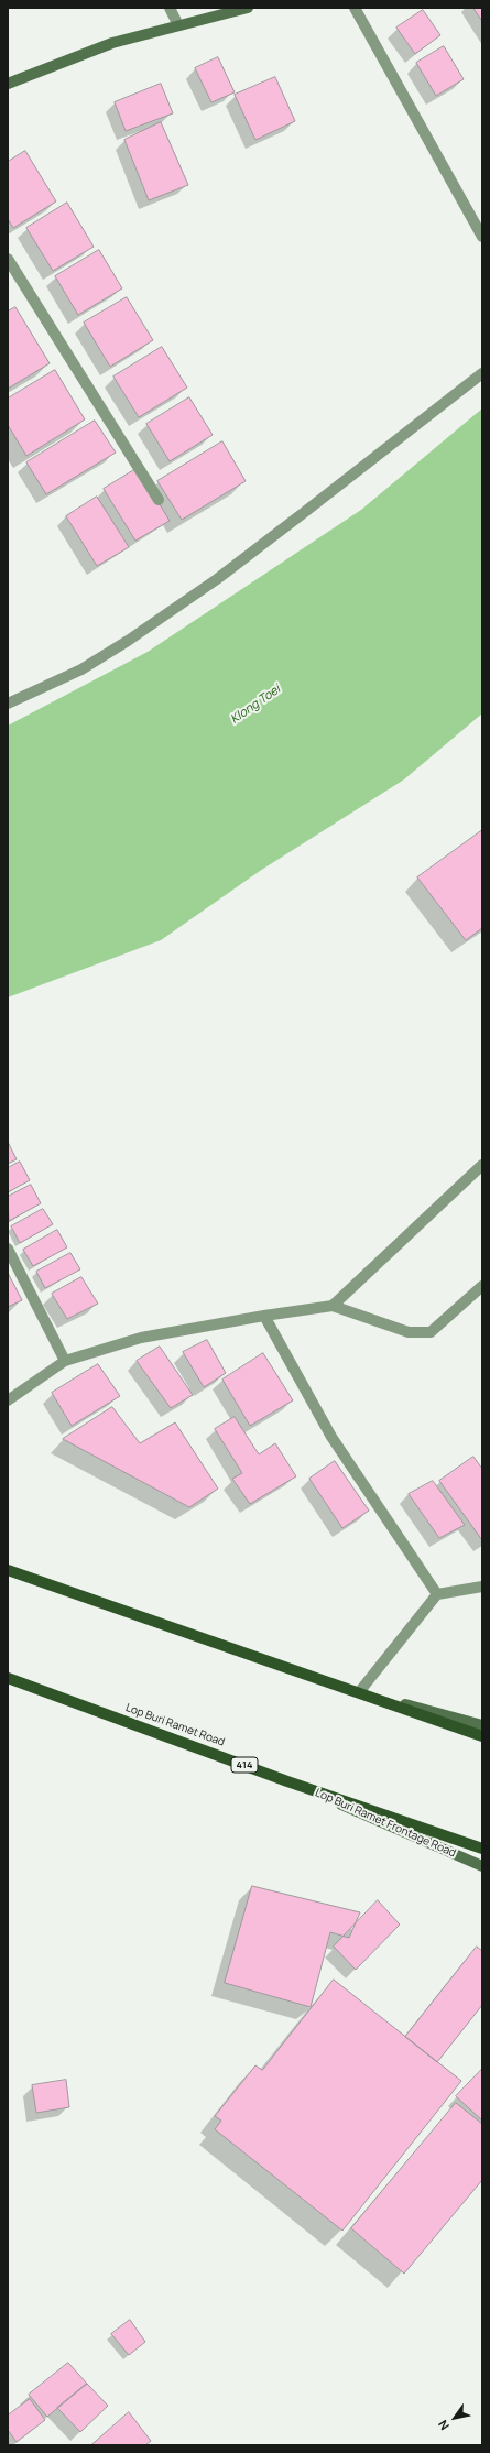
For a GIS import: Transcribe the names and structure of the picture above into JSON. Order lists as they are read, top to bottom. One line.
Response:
{"streets":{"main road":["Lop Buri Ramet Road","414","Lop Buri Ramet Frontage Road"]},"crossings":[["Lop Buri Ramet Road","Lop Buri Ramet Frontage Road"]],"water":["Klong Toei"],"north":"bottom left"}
